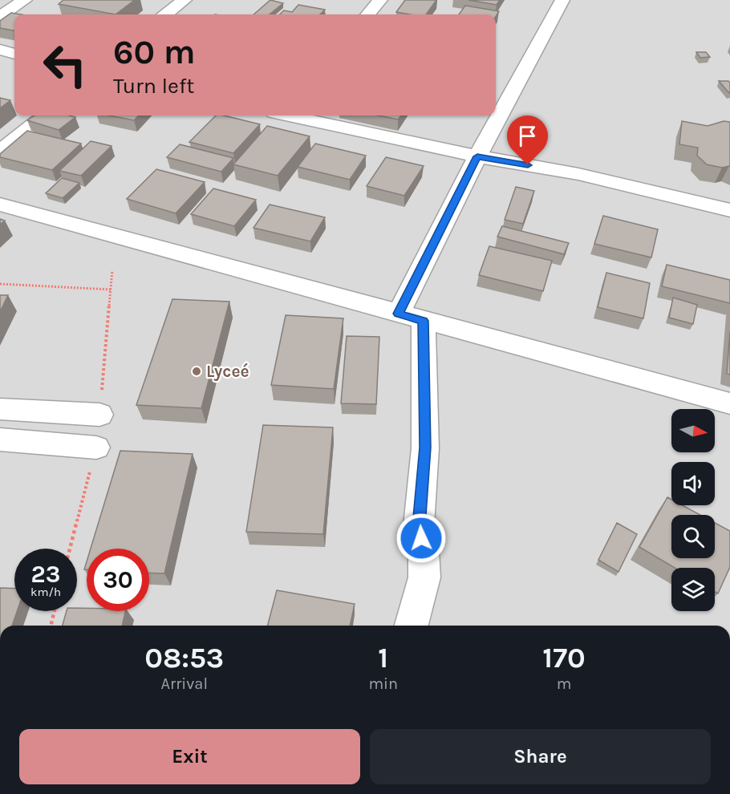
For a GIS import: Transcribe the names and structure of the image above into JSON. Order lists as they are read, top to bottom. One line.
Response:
{"places":["Lyceé"],"north":"right","page":{"turn":["60 m","Turn left"],"speed":"23 km/h","limit":"30","eta":["08:53","Arrival","1","min","170","m"],"buttons":["Exit","Share"]}}
